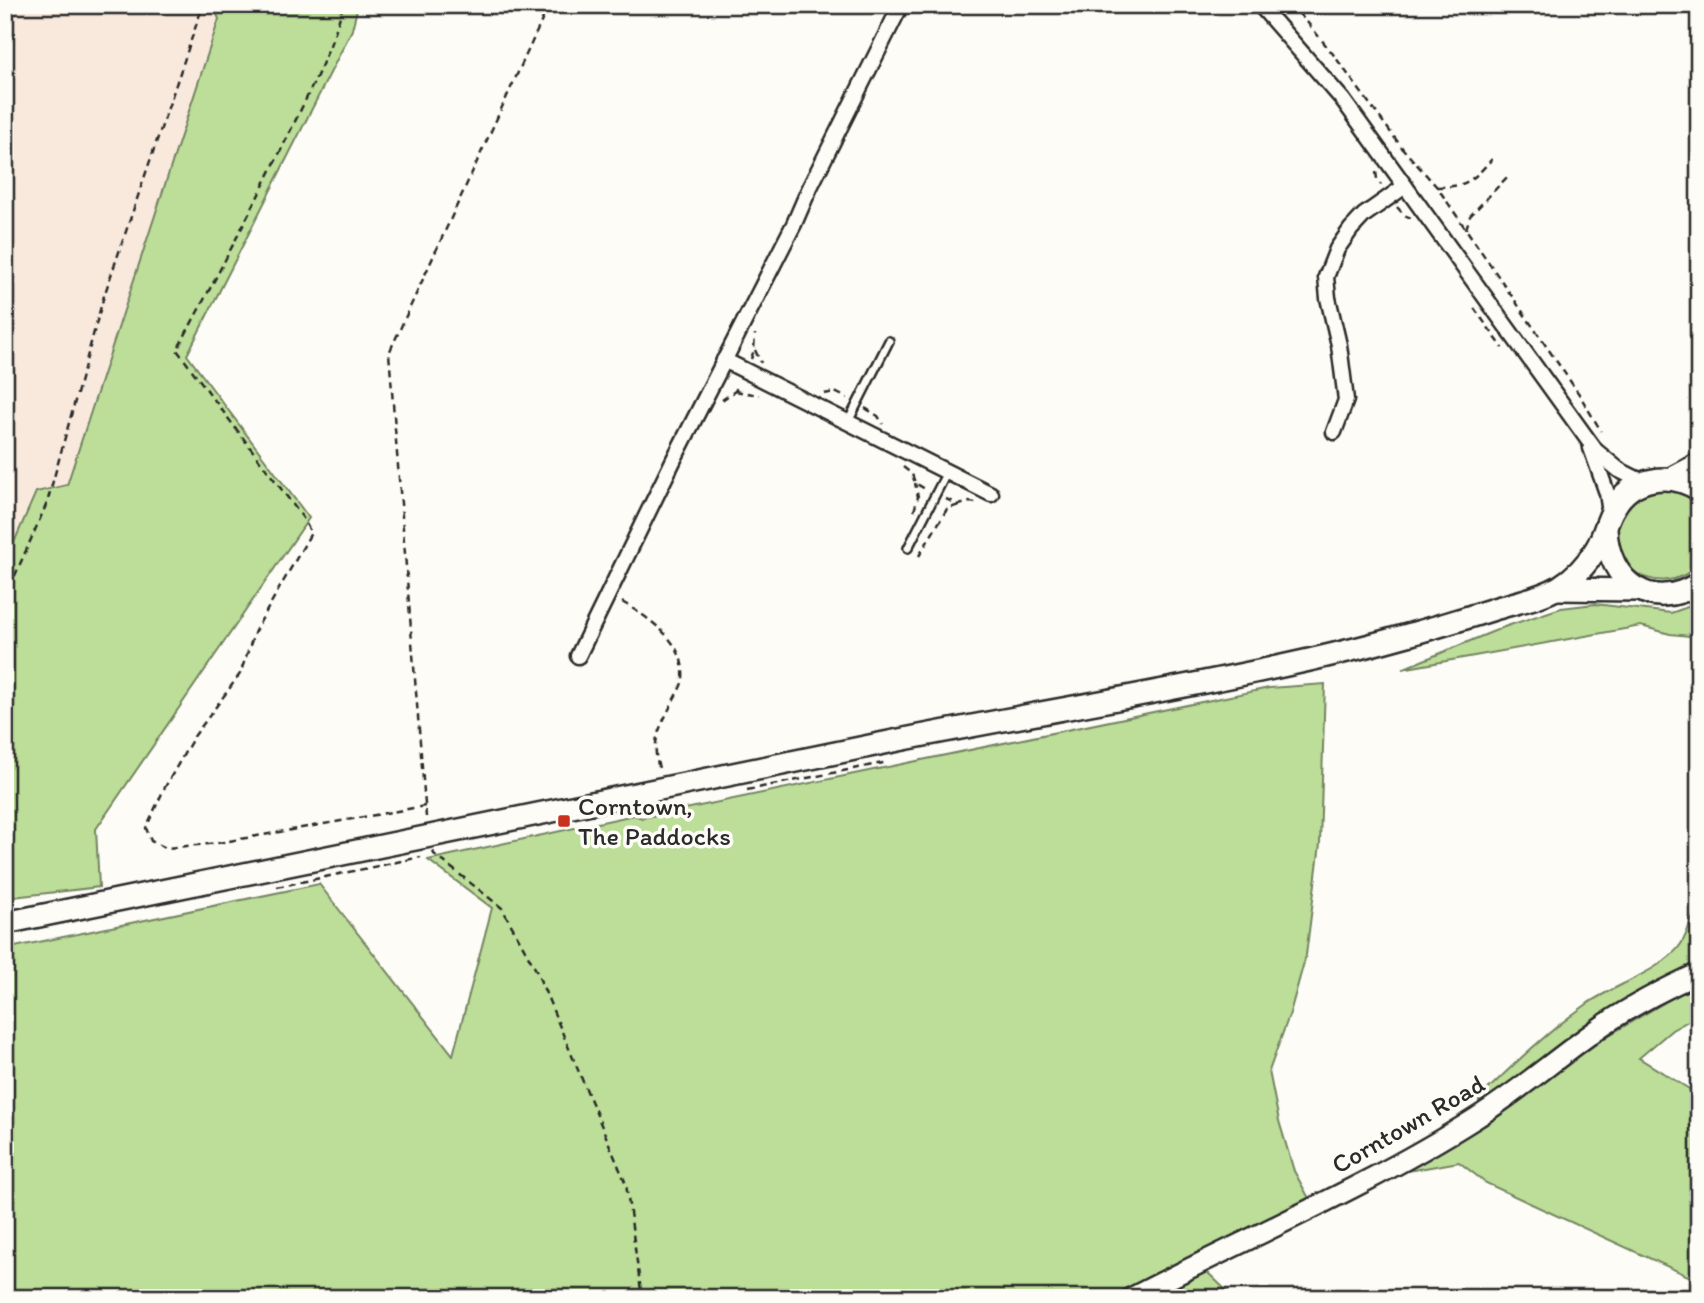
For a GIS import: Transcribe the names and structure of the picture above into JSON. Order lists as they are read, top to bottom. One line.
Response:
{"streets":{"main road":["Corntown Road"]},"places":{"transit":["Corntown, The Paddocks"]}}
